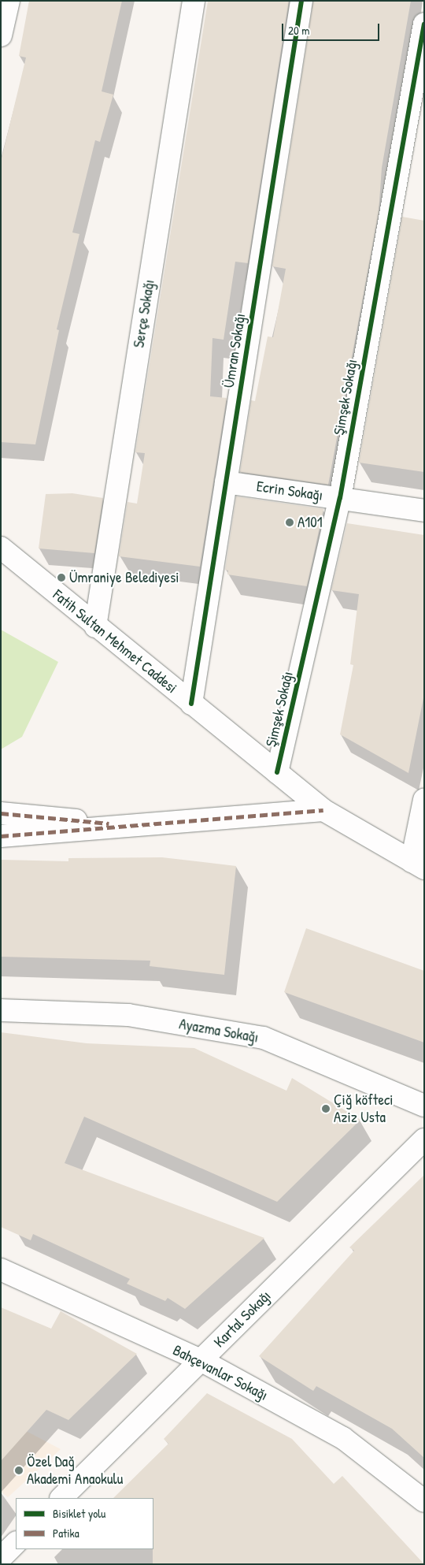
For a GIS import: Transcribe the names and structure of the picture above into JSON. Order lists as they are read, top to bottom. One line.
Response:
{"streets":{"street":["Serçe Sokağı","Ümran Sokağı","Şimşek Sokağı","Ecrin Sokağı","Fatih Sultan Mehmet Caddesi","Ayazma Sokağı","Kartal Sokağı","Bahçevanlar Sokağı"]},"crossings":[["Serçe Sokağı","Fatih Sultan Mehmet Caddesi"],["Ümran Sokağı","Ecrin Sokağı"],["Ümran Sokağı","Fatih Sultan Mehmet Caddesi"],["Şimşek Sokağı","Ecrin Sokağı"],["Şimşek Sokağı","Fatih Sultan Mehmet Caddesi"],["Kartal Sokağı","Bahçevanlar Sokağı"]],"places":["A101","Ümraniye Belediyesi","Çiğ köfteci Aziz Usta","Özel Dağ Akademi Anaokulu"],"legend":["Bisiklet yolu","Patika"],"scale_bar":"20 m"}
